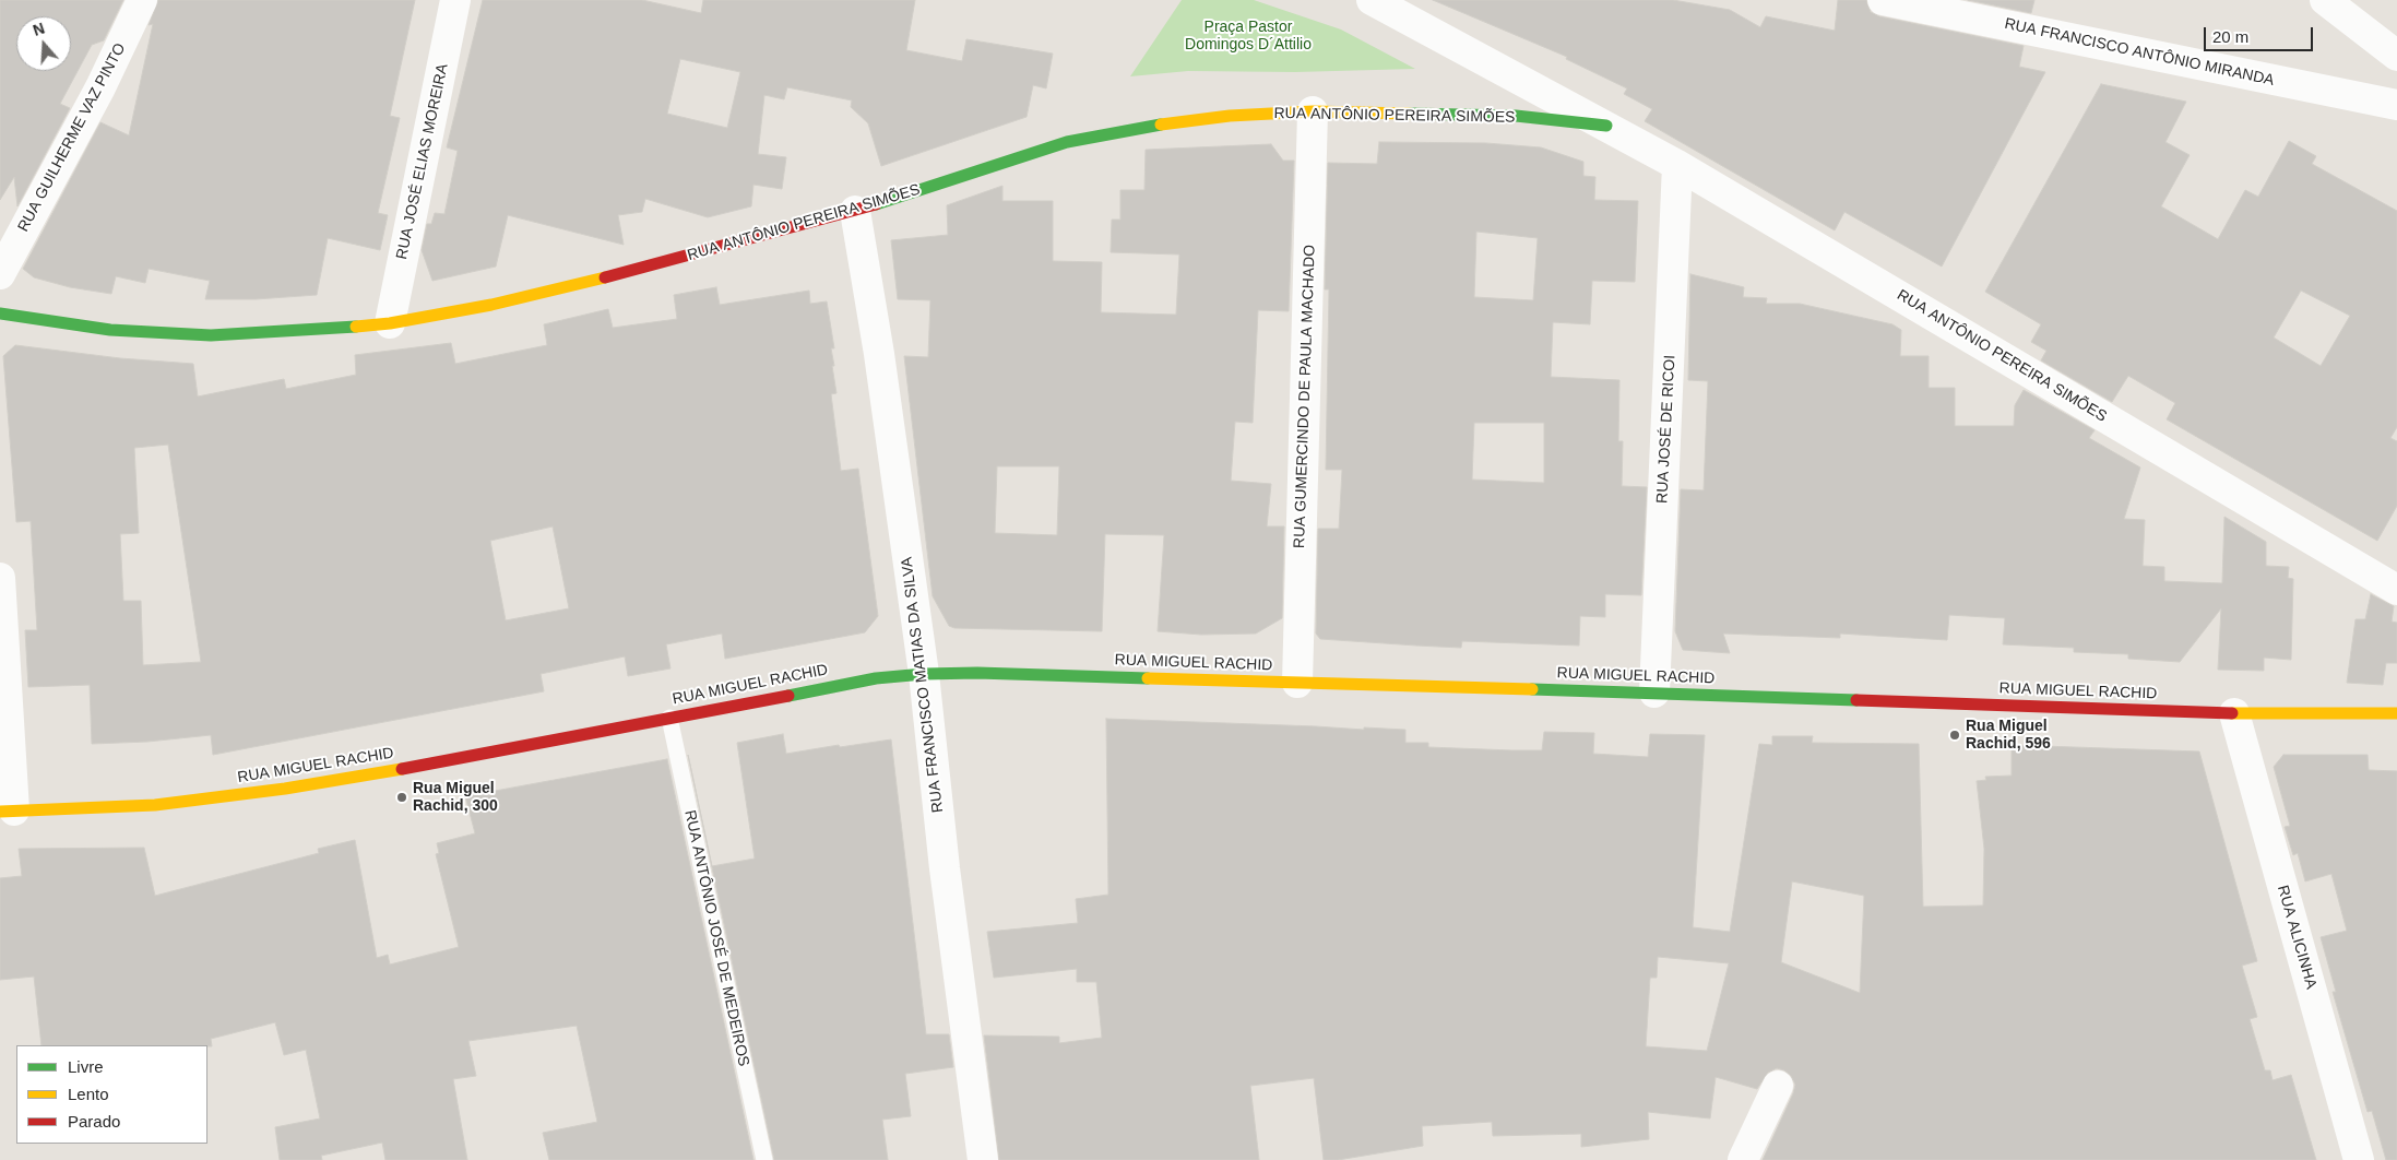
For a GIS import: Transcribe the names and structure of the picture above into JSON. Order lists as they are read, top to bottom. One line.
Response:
{"streets":{"main road":["RUA ANTÔNIO PEREIRA SIMÕES","RUA MIGUEL RACHID"],"street":["RUA FRANCISCO ANTÔNIO MIRANDA","RUA GUILHERME VAZ PINTO","RUA JOSÉ ELIAS MOREIRA","RUA GUMERCINDO DE PAULA MACHADO","RUA JOSÉ DE RICOI","RUA FRANCISCO MATIAS DA SILVA","RUA ALICINHA"],"lane":["RUA ANTÔNIO JOSÉ DE MEDEIROS"]},"crossings":[["RUA ANTÔNIO PEREIRA SIMÕES","RUA JOSÉ ELIAS MOREIRA"],["RUA ANTÔNIO PEREIRA SIMÕES","RUA GUMERCINDO DE PAULA MACHADO"],["RUA ANTÔNIO PEREIRA SIMÕES","RUA JOSÉ DE RICOI"],["RUA ANTÔNIO PEREIRA SIMÕES","RUA FRANCISCO MATIAS DA SILVA"],["RUA GUMERCINDO DE PAULA MACHADO","RUA MIGUEL RACHID"],["RUA JOSÉ DE RICOI","RUA MIGUEL RACHID"],["RUA MIGUEL RACHID","RUA FRANCISCO MATIAS DA SILVA"],["RUA MIGUEL RACHID","RUA ALICINHA"],["RUA MIGUEL RACHID","RUA ANTÔNIO JOSÉ DE MEDEIROS"]],"parks":["Praça Pastor Domingos D´Attilio"],"places":["Rua Miguel Rachid, 596","Rua Miguel Rachid, 300"],"legend":["Livre","Lento","Parado"],"scale_bar":"20 m","north":"top"}
